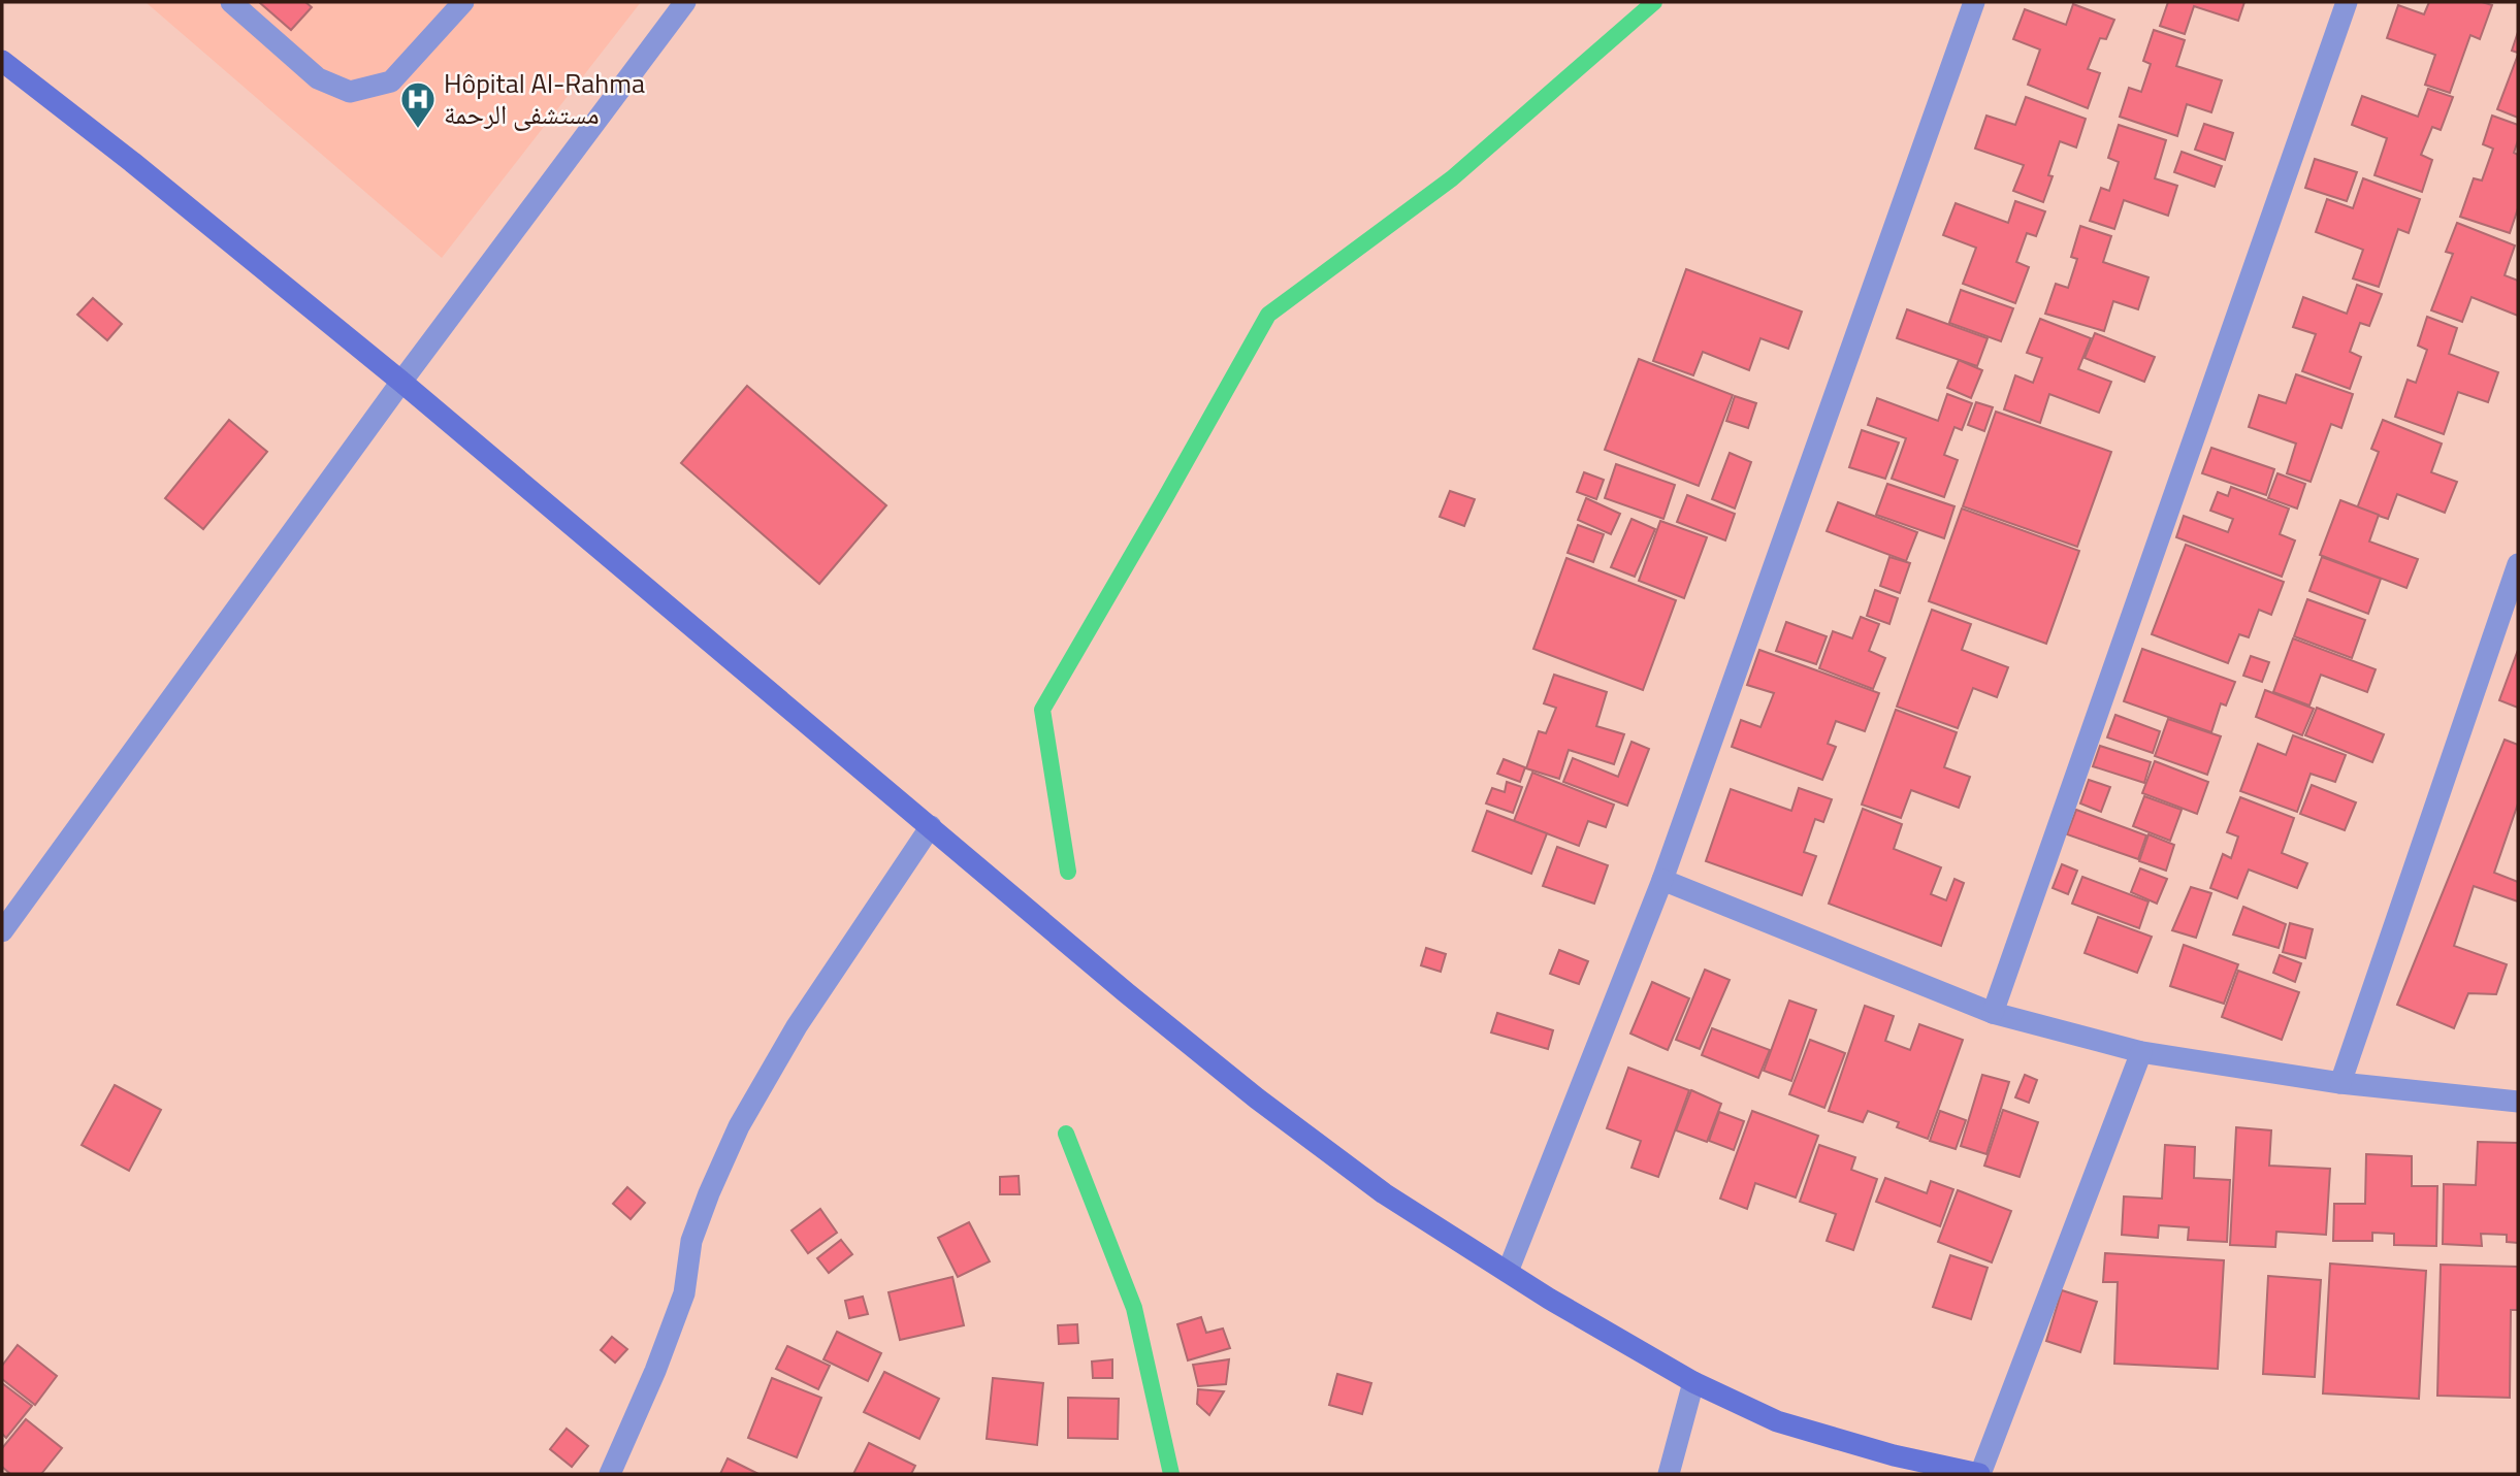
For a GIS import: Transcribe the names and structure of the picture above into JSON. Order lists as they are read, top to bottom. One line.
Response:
{"places":{"hospital":["Hôpital Al-Rahma مستشفى الرحمة"]}}
